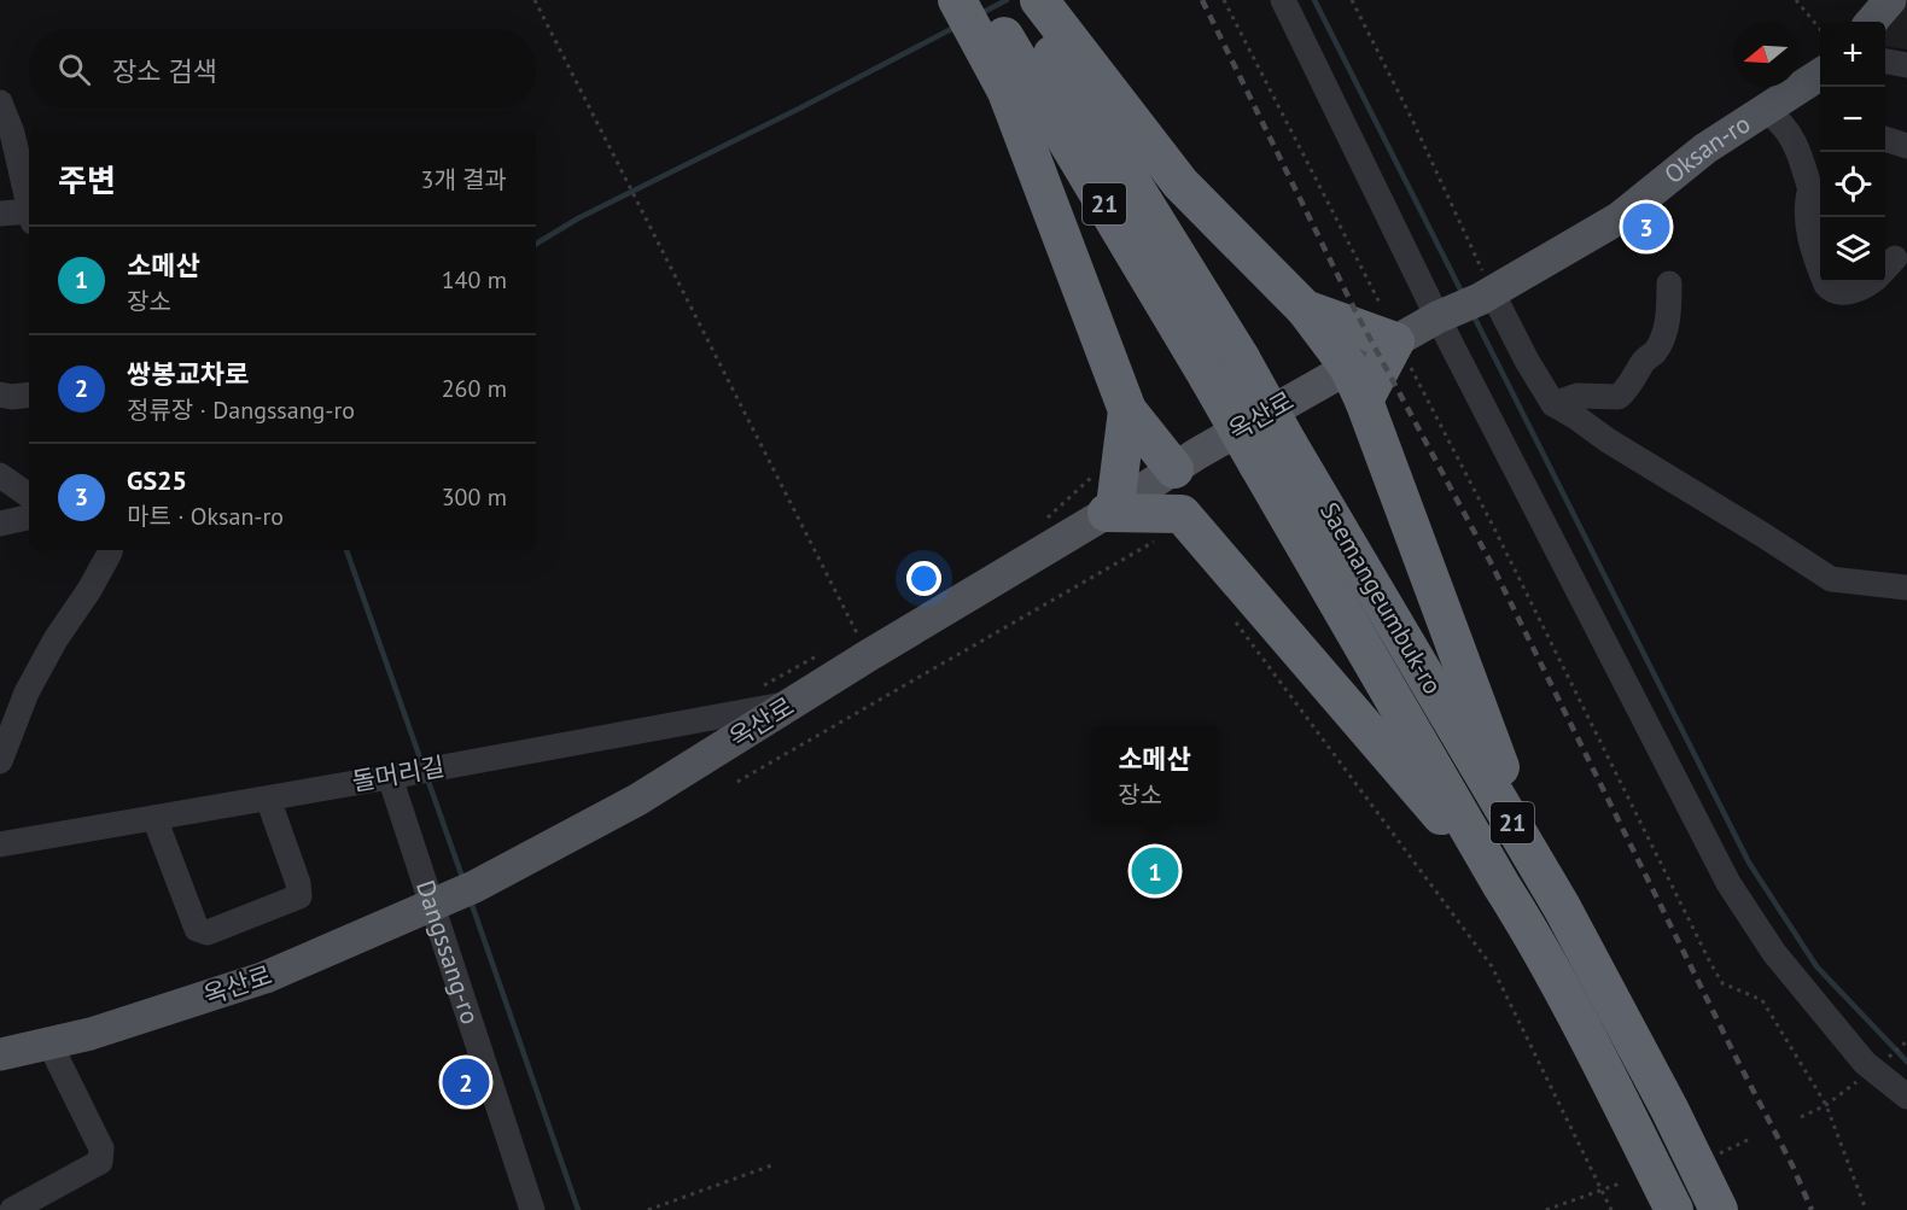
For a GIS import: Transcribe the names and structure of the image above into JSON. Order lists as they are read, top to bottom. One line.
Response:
{"streets":{"highway":["21","Saemangeumbuk-ro"],"main road":["Oksan-ro","옥산로"],"street":["돌머리길","Dangssang-ro"]},"crossings":[["Oksan-ro","옥산로"],["옥산로","돌머리길"],["옥산로","Dangssang-ro"],["돌머리길","Dangssang-ro"]],"north":"left","page":{"map_buttons":["+","−"],"search":"장소 검색","heading":["주변","3개 결과"],"pins":["3","1","2"],"list":[{"mark":"1","name":"소메산","note":"장소","value":"140 m"},{"mark":"2","name":"쌍봉교차로","note":"정류장 · Dangssang-ro","value":"260 m"},{"mark":"3","name":"GS25","note":"마트 · Oksan-ro","value":"300 m"}],"popup":["소메산","장소"]}}
